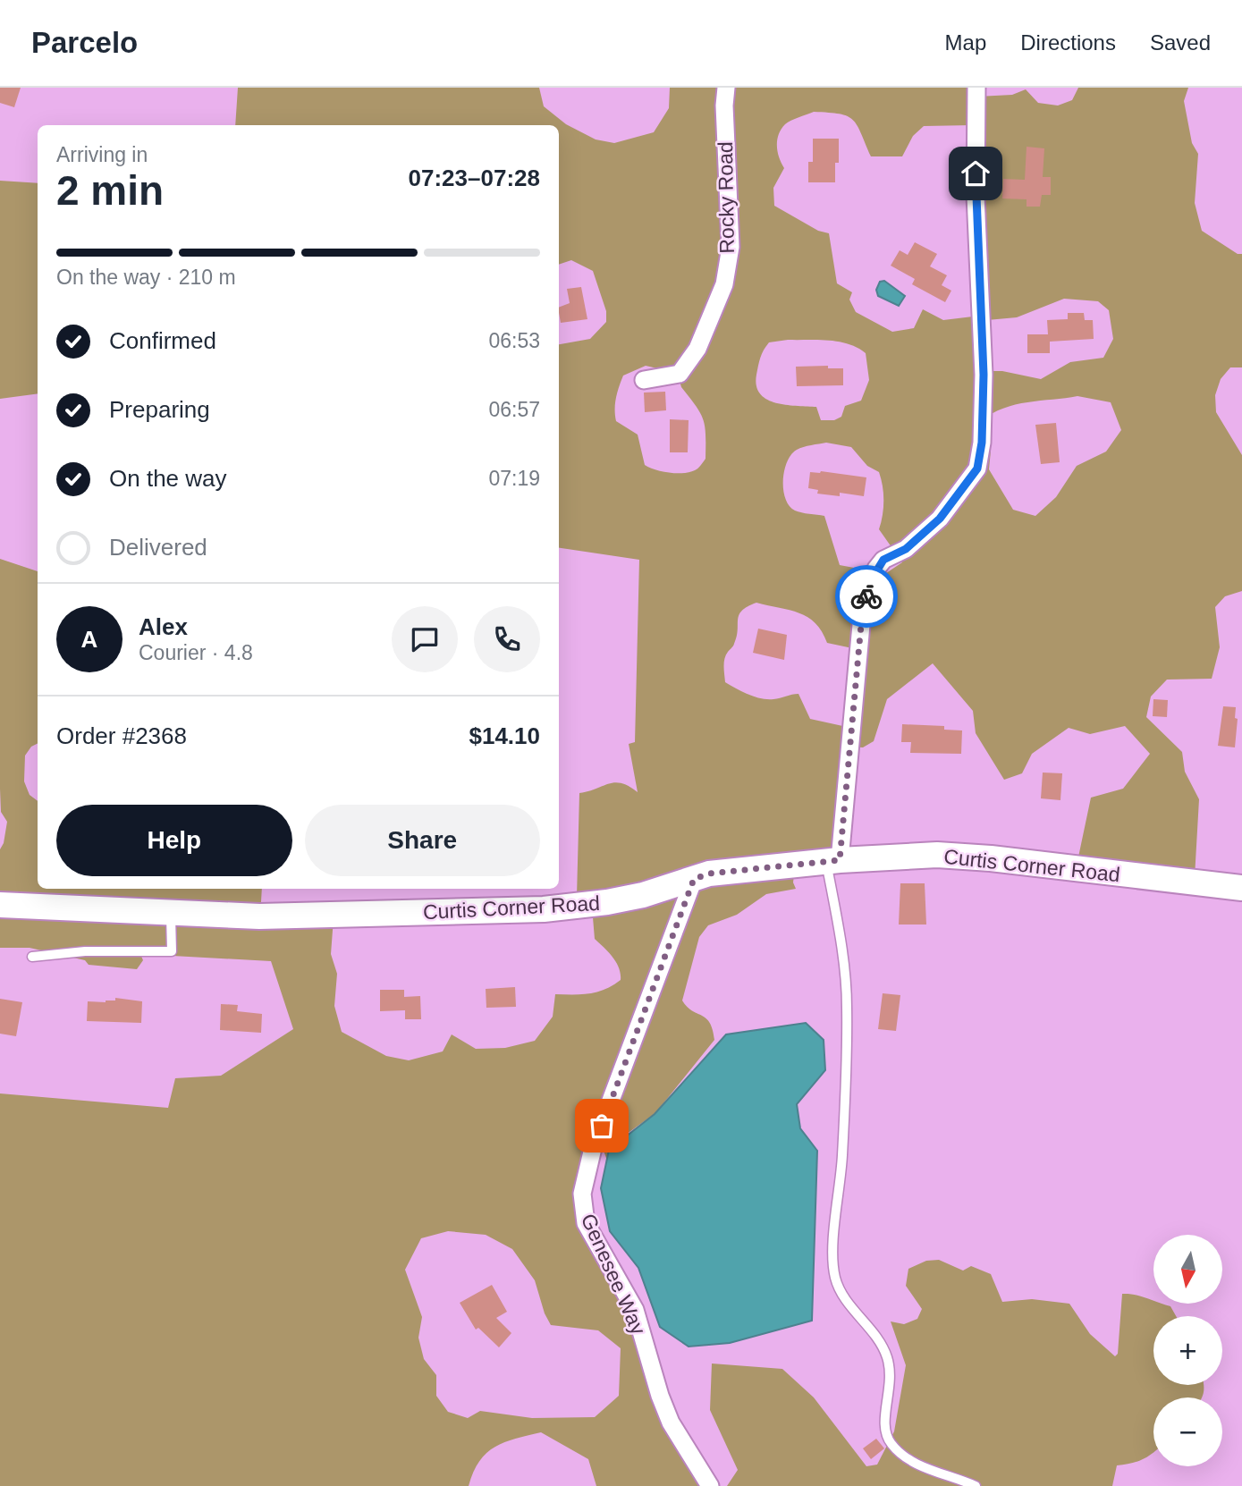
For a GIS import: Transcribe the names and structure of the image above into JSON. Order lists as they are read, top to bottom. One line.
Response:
{"streets":{"street":["Rocky Road","Curtis Corner Road","Genesee Way"]},"crossings":[["Curtis Corner Road","Genesee Way"]],"north":"bottom","page":{"header":"Parcelo","nav":["Map","Directions","Saved"],"heading":["2 min","Arriving in","07:23–07:28"],"panel":["Alex","Courier · 4.8","Order #2368","$14.10"],"bar":"On the way · 210 m","list":[["Confirmed","06:53"],["Preparing","06:57"],["On the way","07:19"],"Delivered"],"round":"A","buttons":["Help","Share"],"map_buttons":["+","−"]}}
